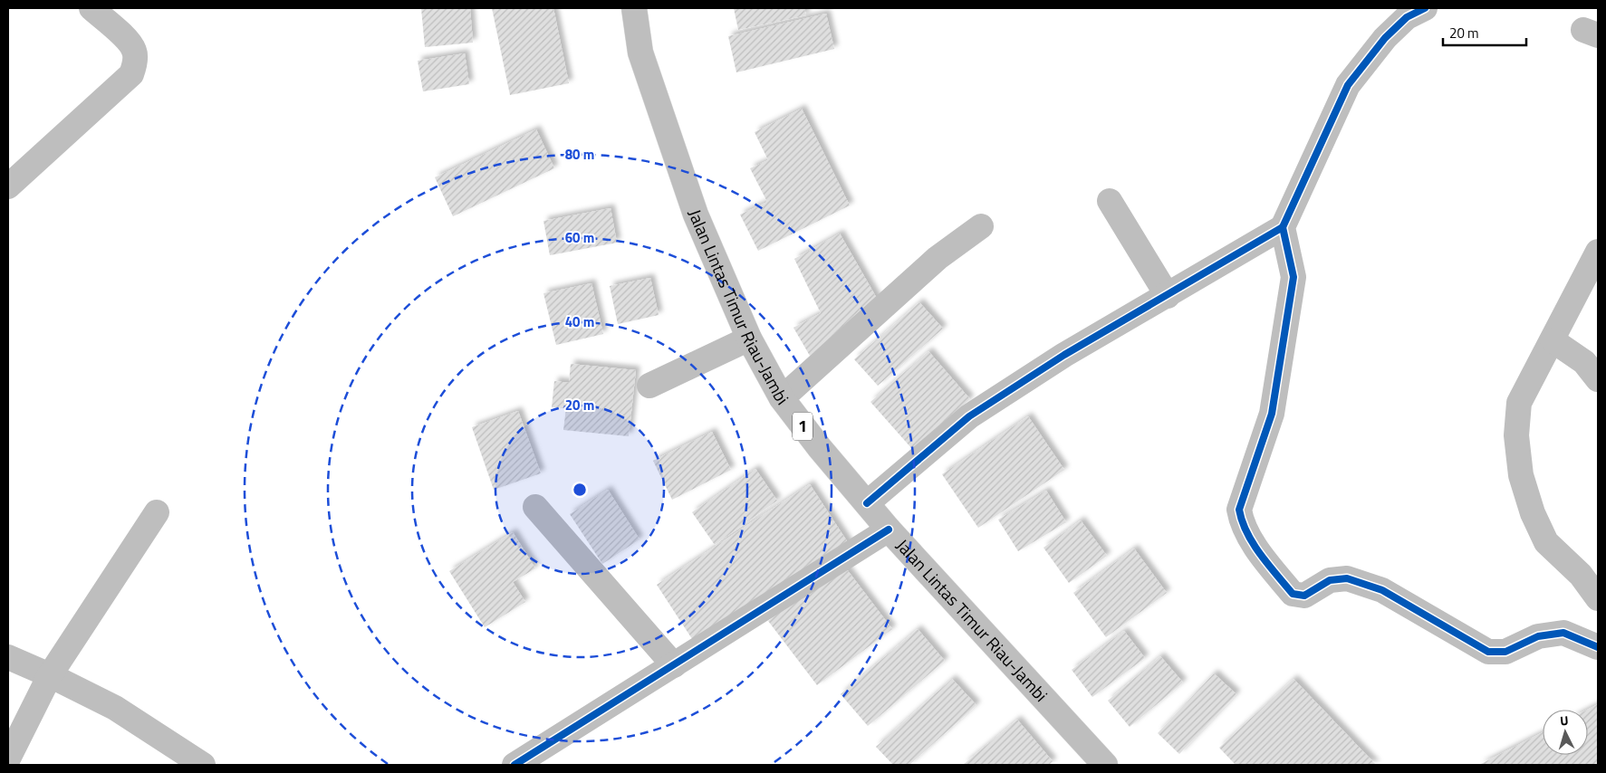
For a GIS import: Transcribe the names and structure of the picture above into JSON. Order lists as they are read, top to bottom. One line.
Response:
{"streets":{"main road":["Jalan Lintas Timur Riau-Jambi","1"]},"scale_bar":"20 m","north":"top","rings":["80 m","60 m","40 m","20 m"]}
